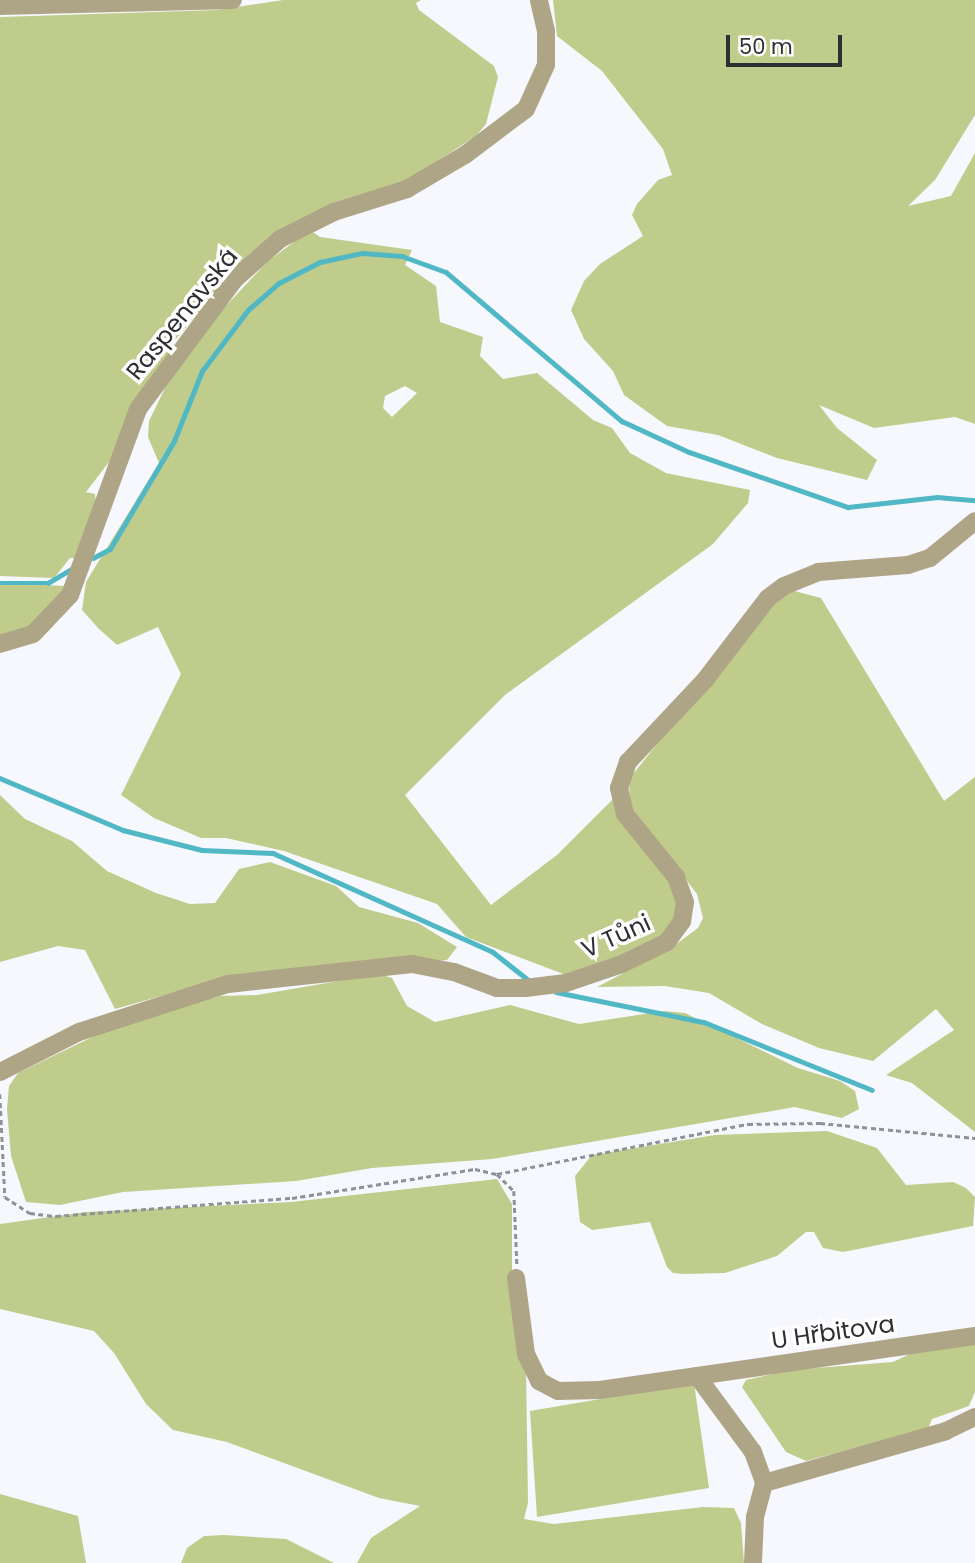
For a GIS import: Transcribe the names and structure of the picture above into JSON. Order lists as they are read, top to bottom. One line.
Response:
{"streets":{"street":["Raspenavská","V Tůni","U Hřbitova"]},"scale_bar":"50 m"}
